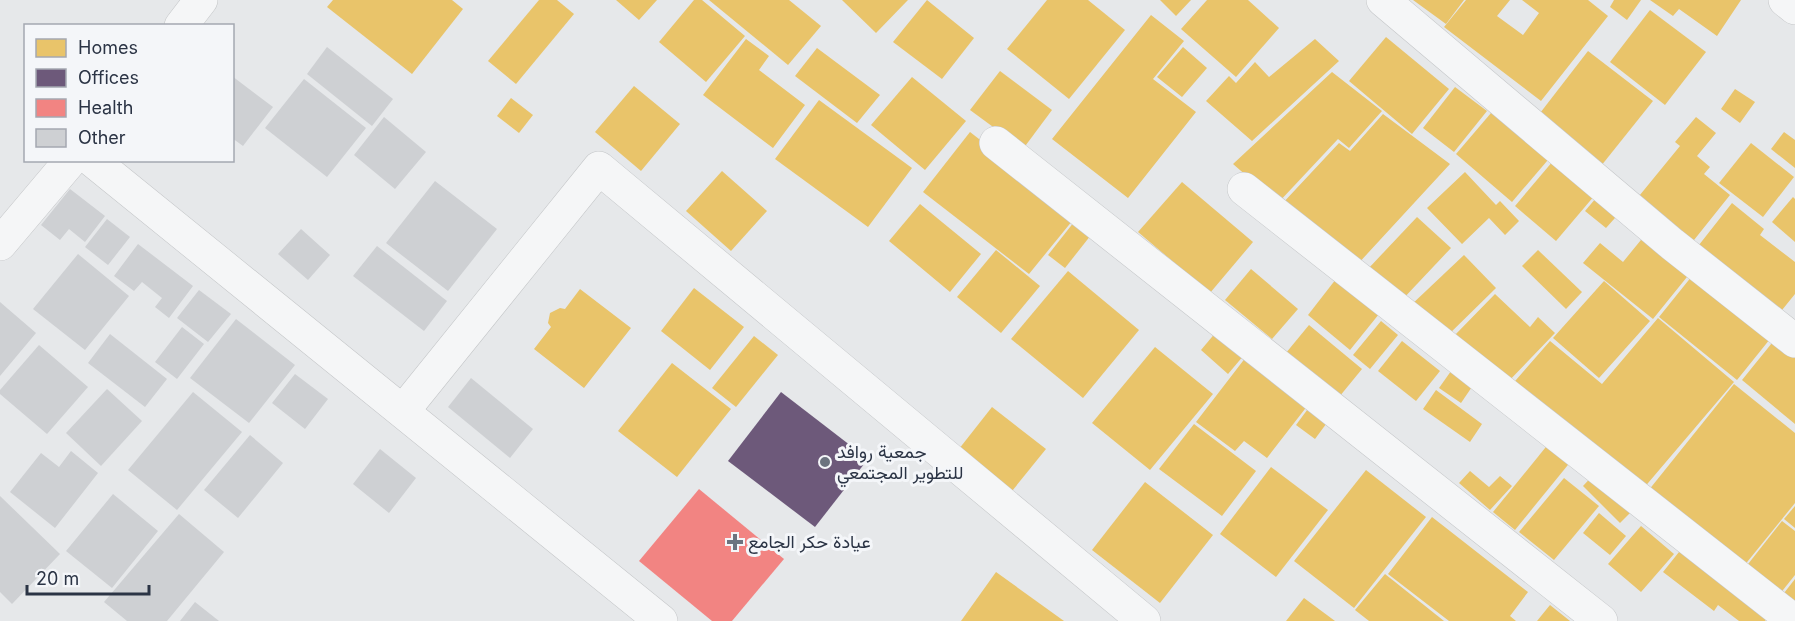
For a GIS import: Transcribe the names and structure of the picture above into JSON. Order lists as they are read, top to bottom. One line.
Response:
{"places":{"other":["جمعية روافد للتطوير المجتمعي"],"health":["عيادة حكر الجامع"]},"legend":["Homes","Offices","Health","Other"],"scale_bar":"20 m"}
